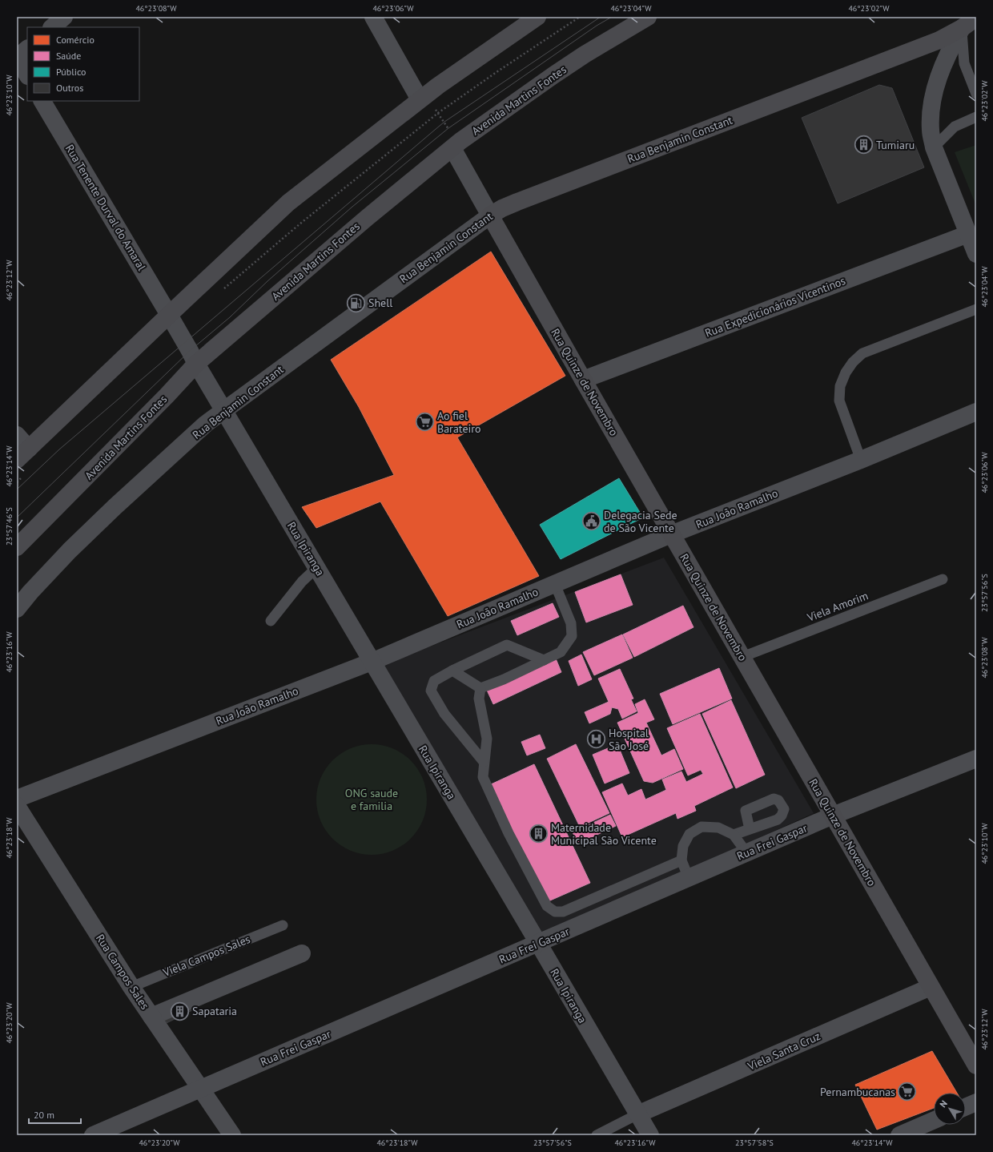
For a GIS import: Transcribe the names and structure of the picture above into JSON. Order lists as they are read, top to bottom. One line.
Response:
{"streets":{"main road":["Avenida Martins Fontes","Rua Benjamin Constant","Rua Quinze de Novembro"],"street":["Rua Tenente Durval do Amaral","Rua Expedicionários Vicentinos","Rua João Ramalho","Rua Ipiranga","Rua Frei Gaspar","Rua Campos Sales","Viela Santa Cruz"],"lane":["Viela Amorim","Viela Campos Sales"]},"crossings":[["Avenida Martins Fontes","Rua Tenente Durval do Amaral"],["Avenida Martins Fontes","Rua Quinze de Novembro"],["Rua Benjamin Constant","Rua Quinze de Novembro"],["Rua Benjamin Constant","Rua Ipiranga"],["Rua Expedicionários Vicentinos","Rua Quinze de Novembro"],["Rua Quinze de Novembro","Rua João Ramalho"],["Rua Quinze de Novembro","Viela Amorim"],["Rua Quinze de Novembro","Rua Frei Gaspar"],["Rua Quinze de Novembro","Viela Santa Cruz"],["Rua João Ramalho","Rua Ipiranga"],["Rua Ipiranga","Rua Frei Gaspar"],["Rua Ipiranga","Viela Santa Cruz"],["Rua Frei Gaspar","Rua Campos Sales"],["Viela Campos Sales","Rua Campos Sales"]],"parks":["ONG saude e familia"],"places":{"building":["Tumiaru","Maternidade Municipal São Vicente","Sapataria"],"fuel station":["Shell"],"supermarket":["Ao fiel Barateiro","Pernambucanas"],"public building":["Delegacia Sede de São Vicente"],"hospital":["Hospital São José"]},"legend":["Comércio","Saúde","Público","Outros"],"scale_bar":"20 m","north":"top left","coordinates":["46°23'08\"W","46°23'06\"W","46°23'04\"W","46°23'02\"W","46°23'10\"W","46°23'12\"W","46°23'14\"W","23°57'46\"S","23°57'56\"S","46°23'16\"W","46°23'18\"W","46°23'20\"W","23°57'58\"S"]}
